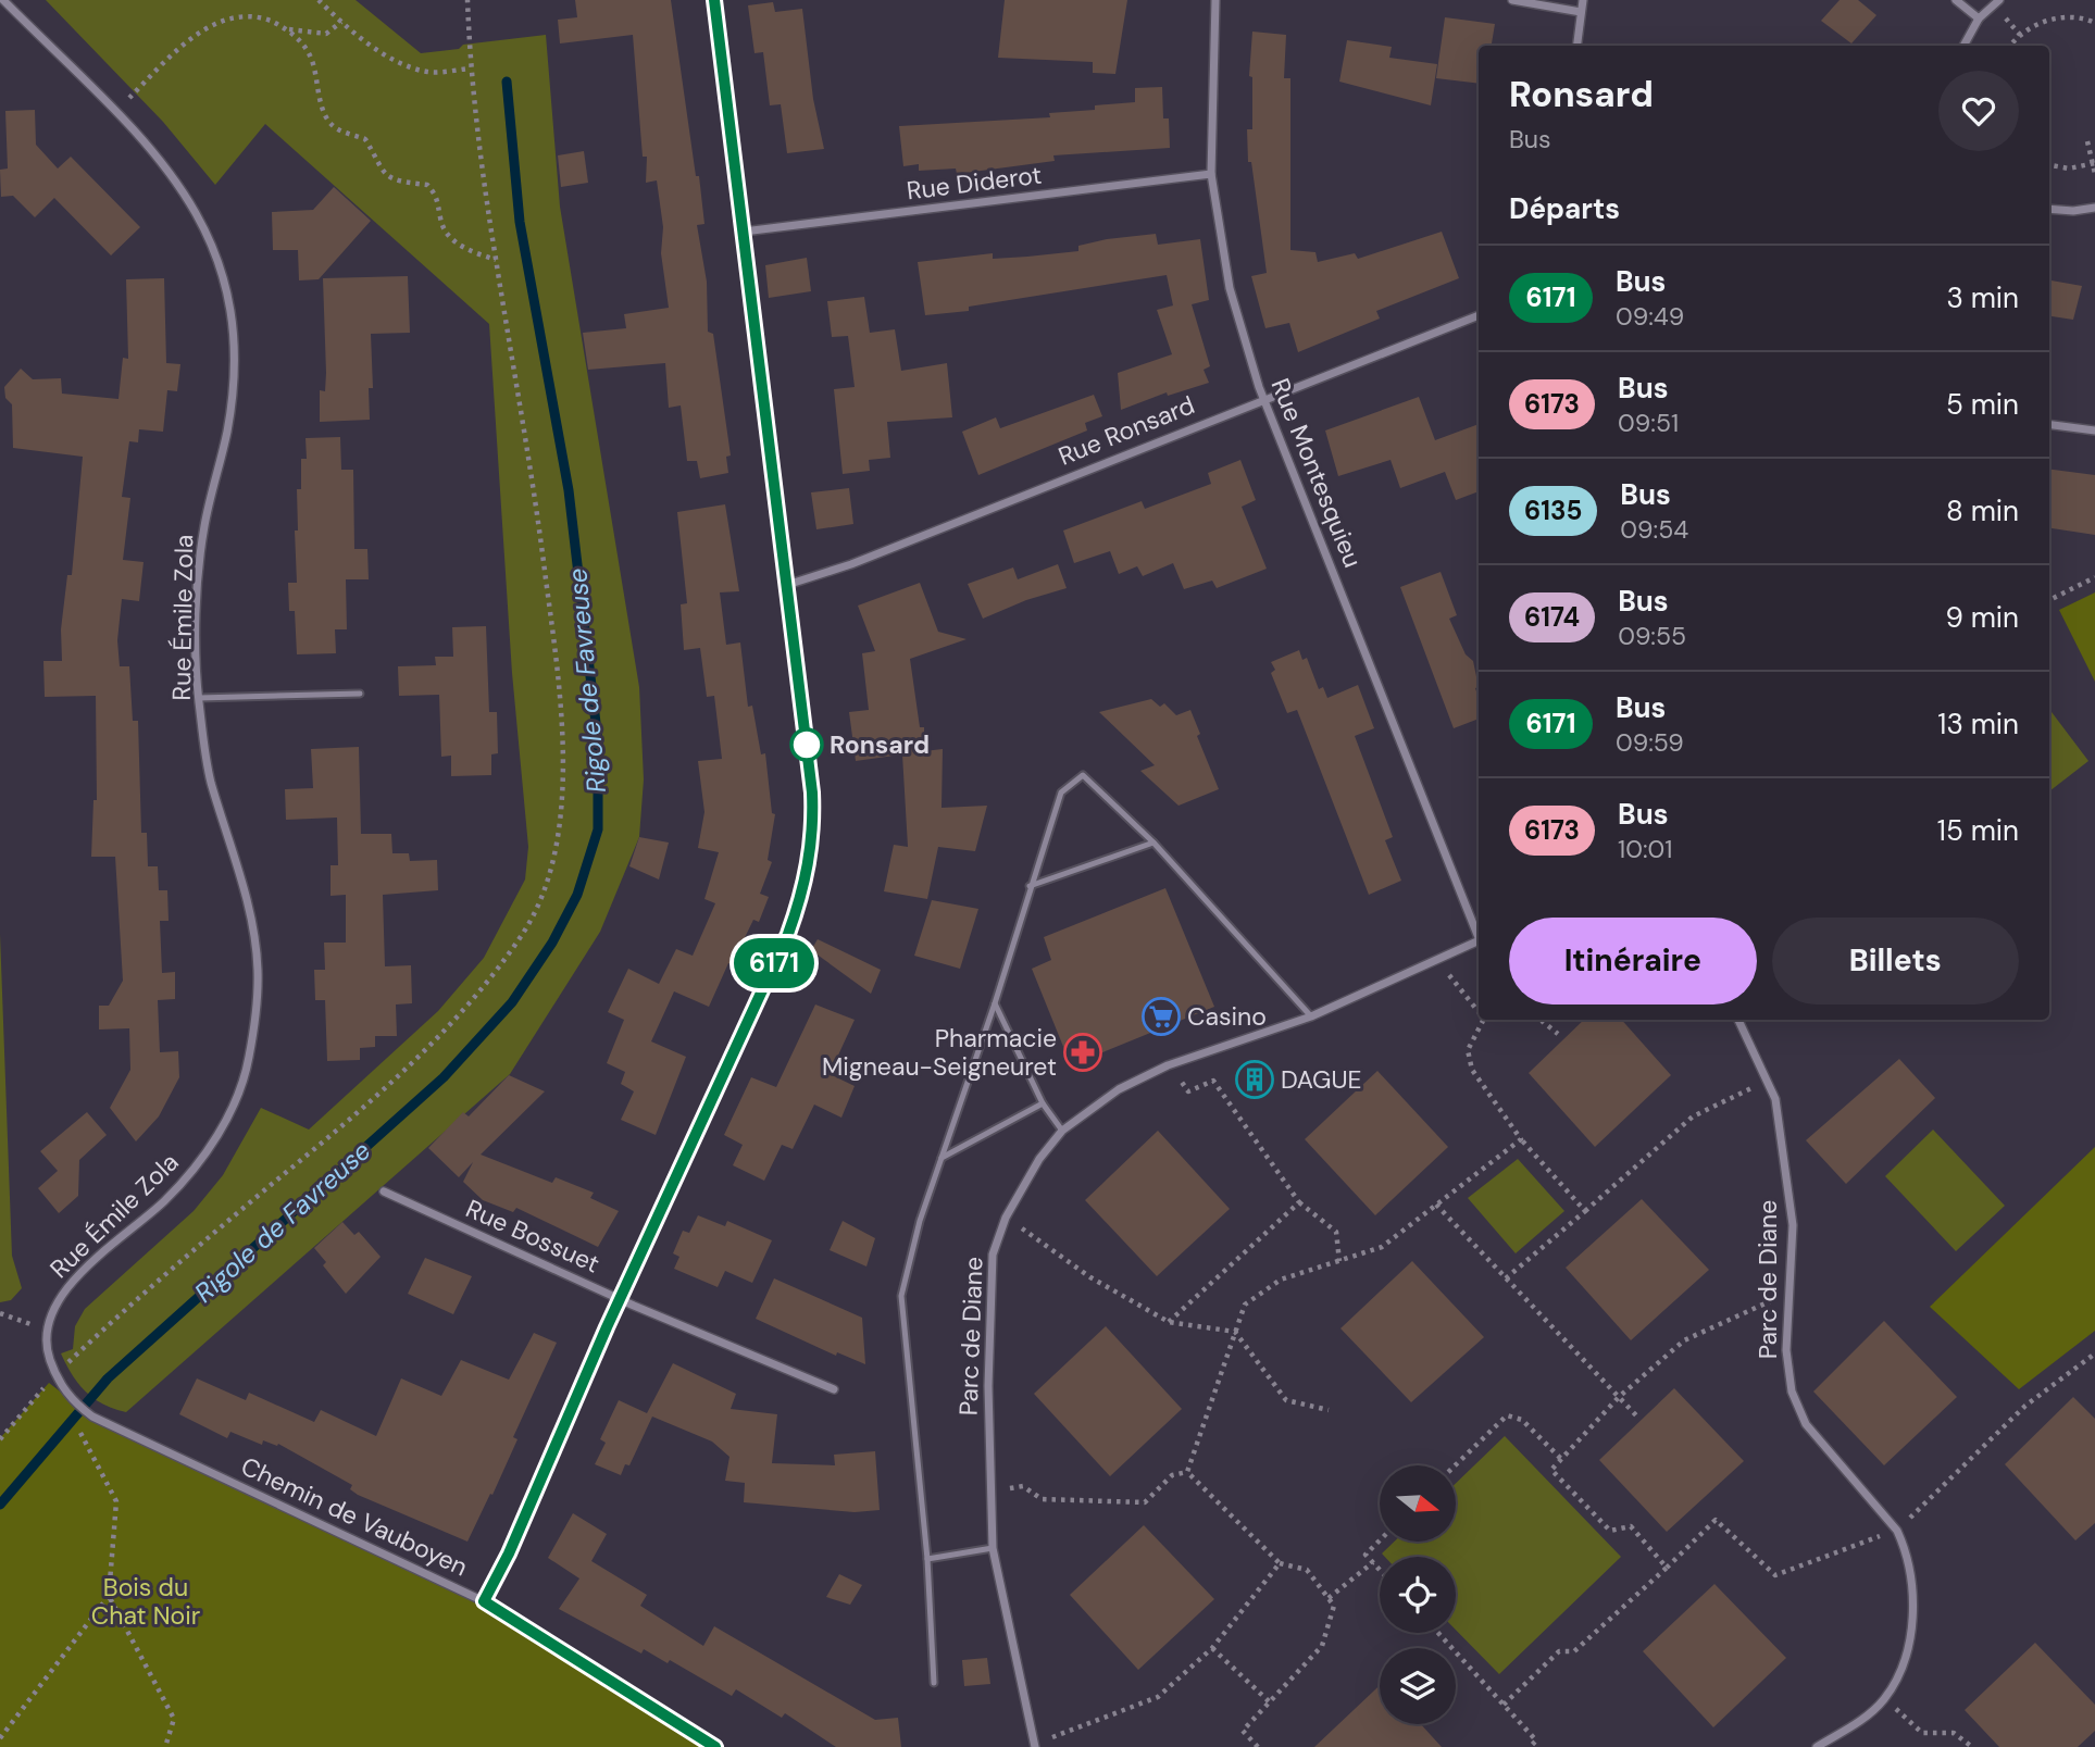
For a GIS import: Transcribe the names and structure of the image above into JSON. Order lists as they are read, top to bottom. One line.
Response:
{"streets":{"street":["Rue Diderot","Rue Ronsard","Rue Montesquieu","Rue Émile Zola","Rue Bossuet","Parc de Diane","Chemin de Vauboyen"]},"crossings":[["Rue Diderot","Rue Montesquieu"],["Rue Ronsard","Rue Montesquieu"]],"water":["Rigole de Favreuse"],"parks":["Bois du Chat Noir"],"places":{"other":["Ronsard"],"supermarket":["Casino"],"pharmacy":["Pharmacie Migneau-Seigneuret"],"building":["DAGUE"]},"lines":["bus line 6171"],"north":"right","page":{"on_map":"6171","heading":[["Ronsard","Bus"],"Départs"],"list":[{"mark":"6171","name":"Bus","note":"09:49","value":"3 min"},{"mark":"6173","name":"Bus","note":"09:51","value":"5 min"},{"mark":"6135","name":"Bus","note":"09:54","value":"8 min"},{"mark":"6174","name":"Bus","note":"09:55","value":"9 min"},{"mark":"6171","name":"Bus","note":"09:59","value":"13 min"},{"mark":"6173","name":"Bus","note":"10:01","value":"15 min"}],"buttons":["Itinéraire","Billets"]}}
